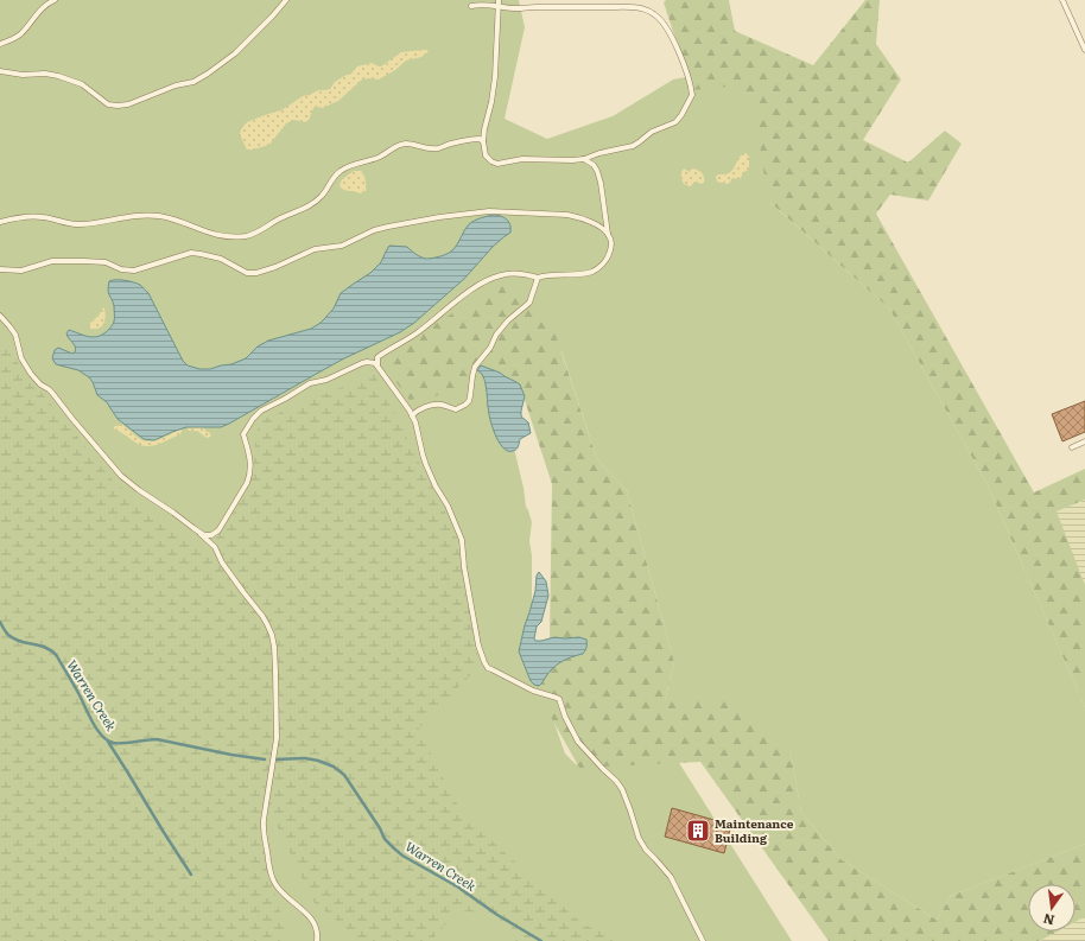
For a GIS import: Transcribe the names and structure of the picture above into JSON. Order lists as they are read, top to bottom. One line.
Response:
{"water":["Warren Creek"],"places":{"building":["Maintenance Building"]},"north":"bottom"}
